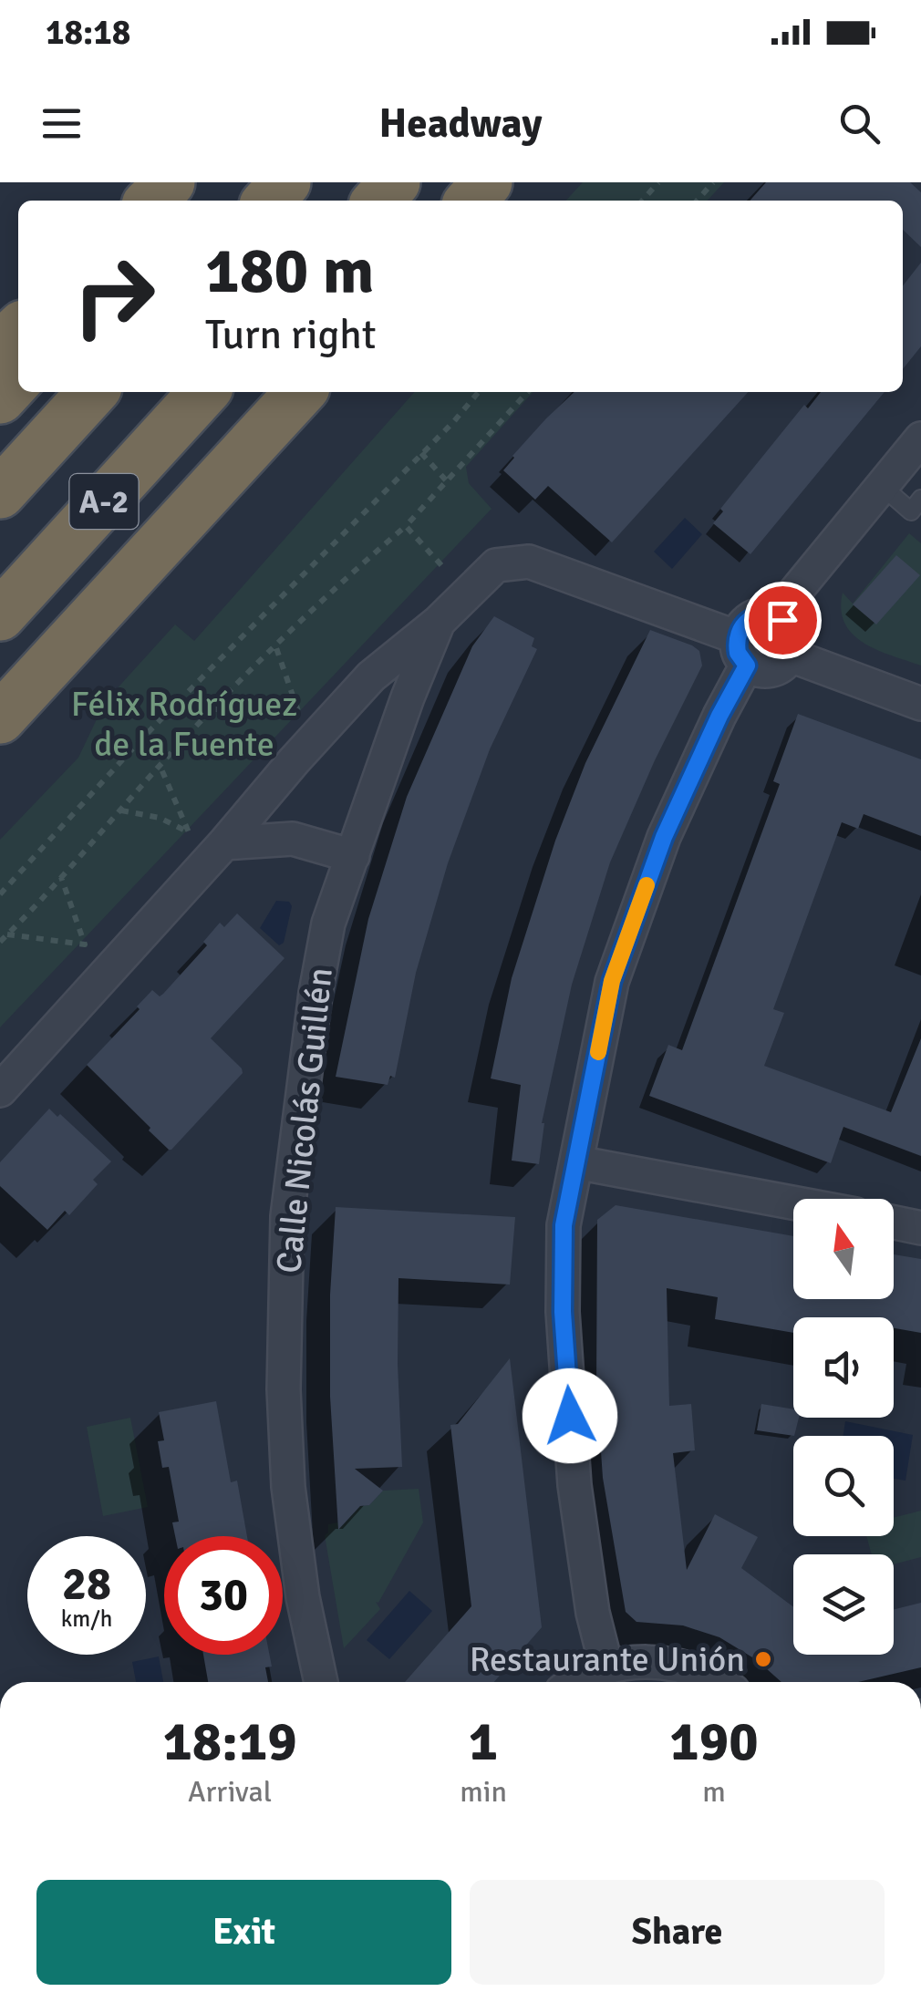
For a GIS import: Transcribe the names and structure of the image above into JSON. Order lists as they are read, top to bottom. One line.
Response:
{"streets":{"highway":["A-2"],"street":["Calle Nicolás Guillén"]},"parks":["Félix Rodríguez de la Fuente"],"places":["Restaurante Unión"],"north":"top","page":{"status":"18:18","header":"Headway","turn":["180 m","Turn right"],"speed":"28 km/h","limit":"30","eta":["18:19","Arrival","1","min","190","m"],"buttons":["Exit","Share"]}}
